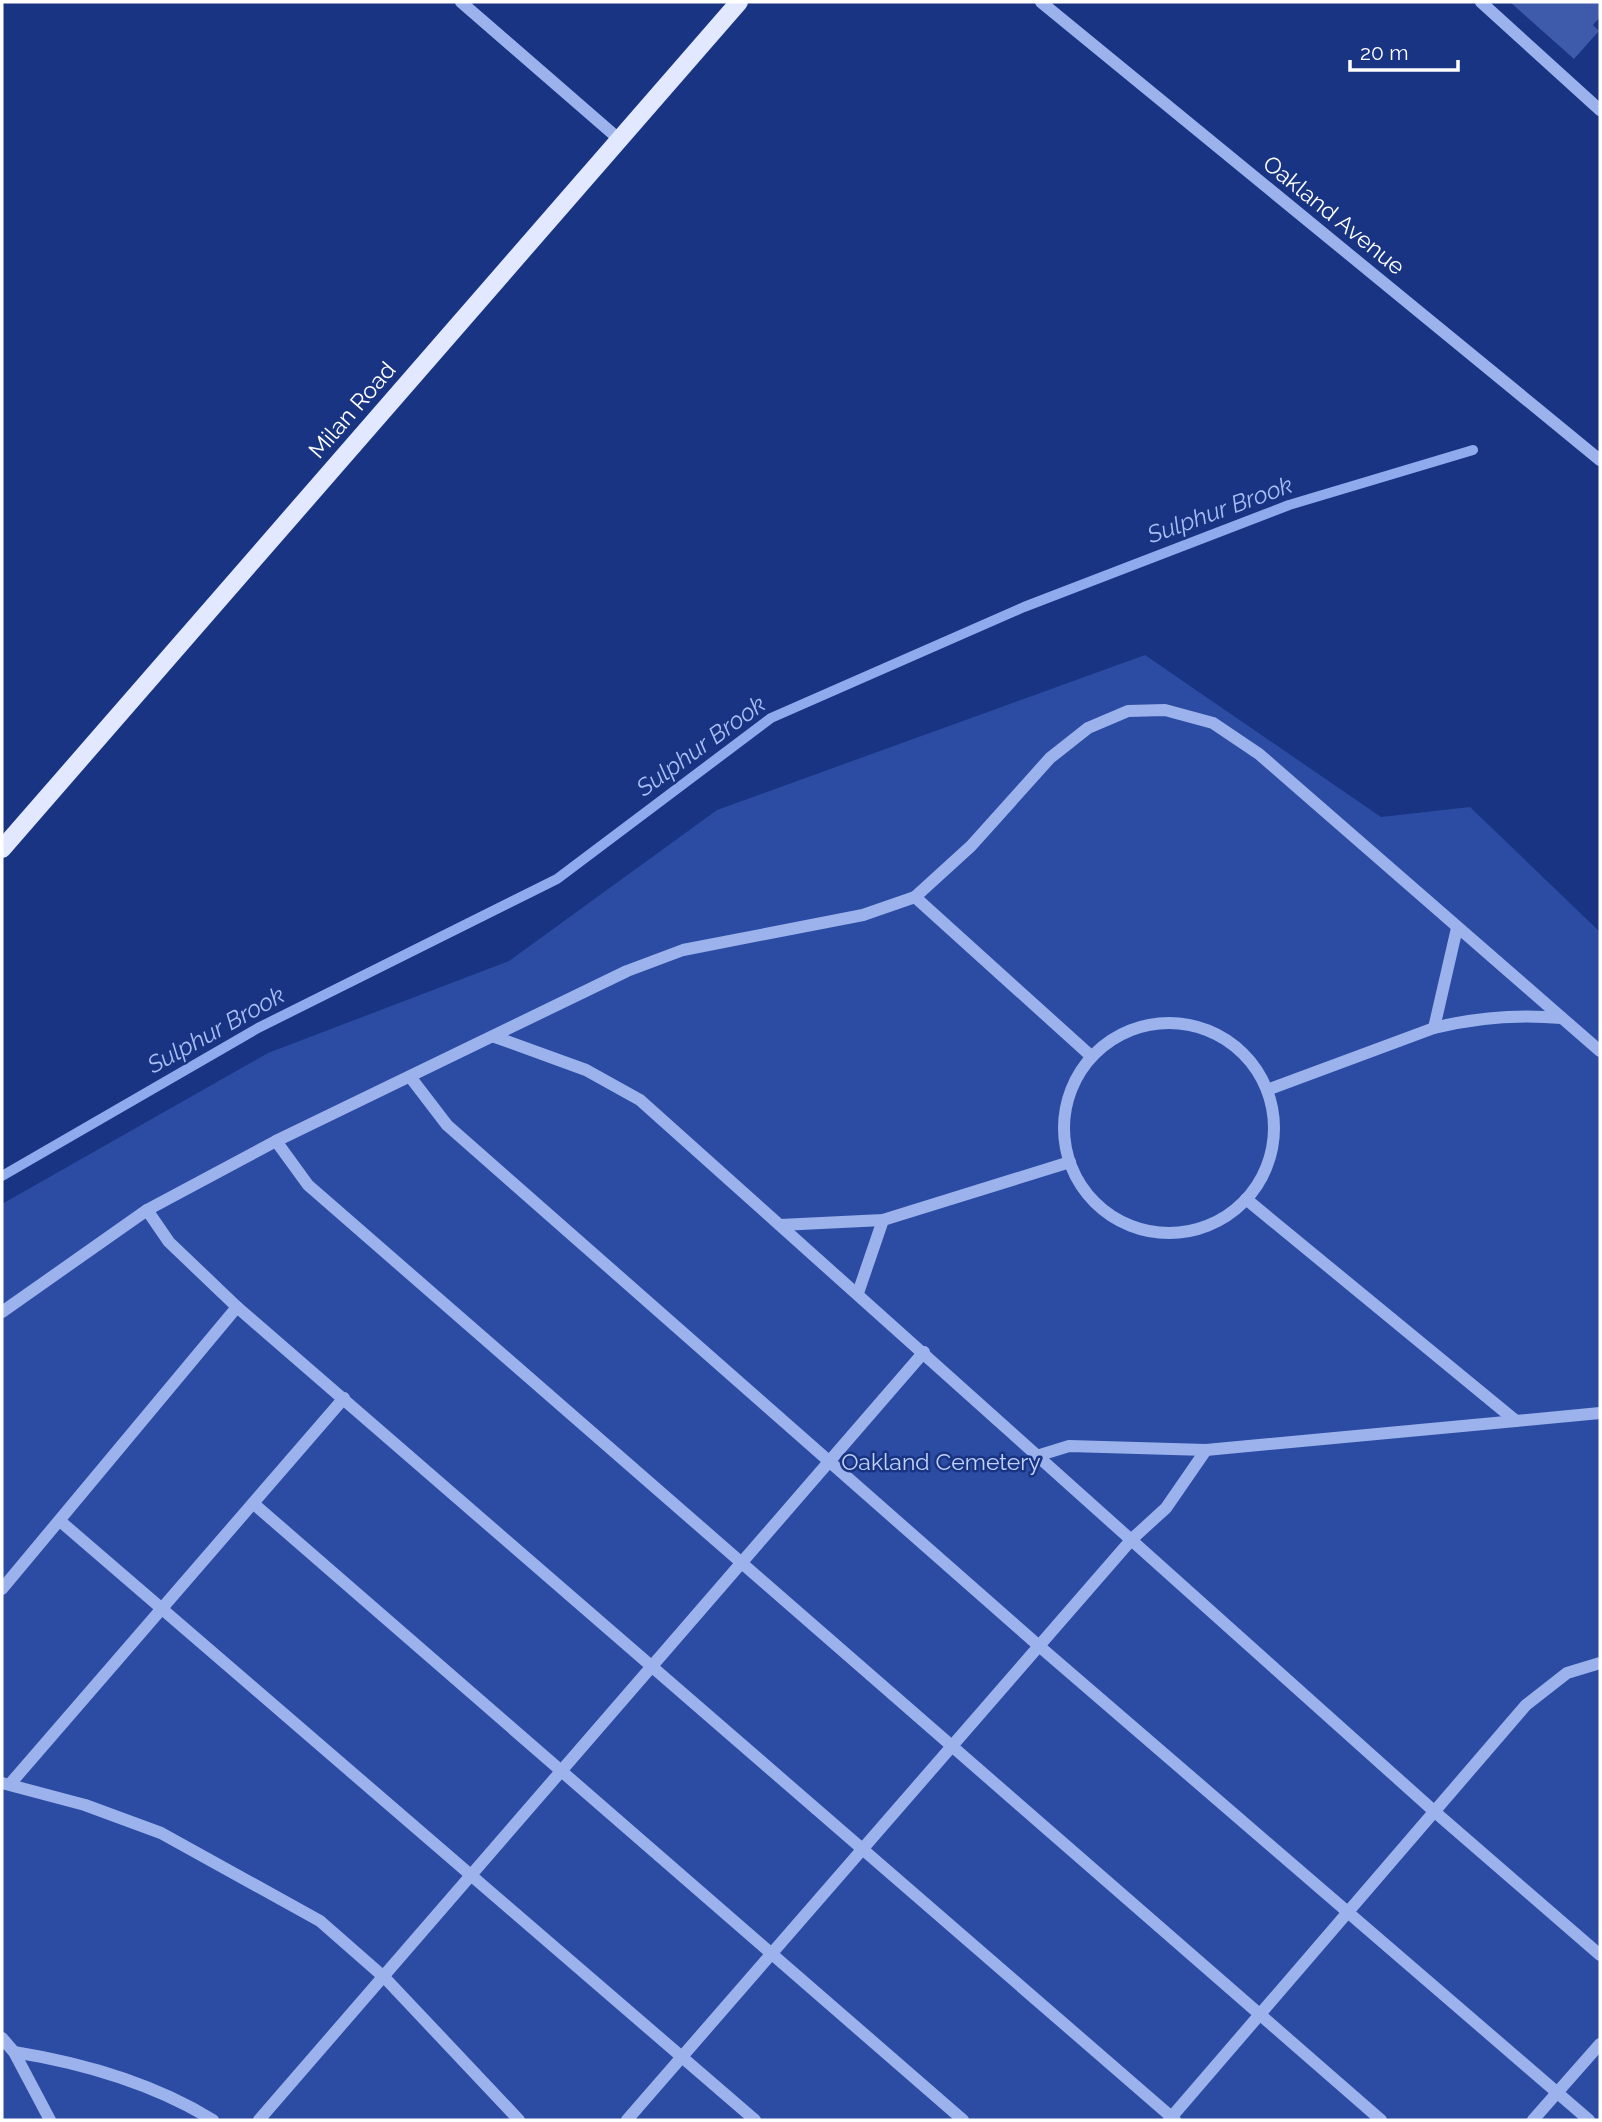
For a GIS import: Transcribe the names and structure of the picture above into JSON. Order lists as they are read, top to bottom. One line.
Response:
{"streets":{"main road":["Milan Road"],"street":["Oakland Avenue"]},"water":["Sulphur Brook"],"parks":["Oakland Cemetery"],"scale_bar":"20 m"}
